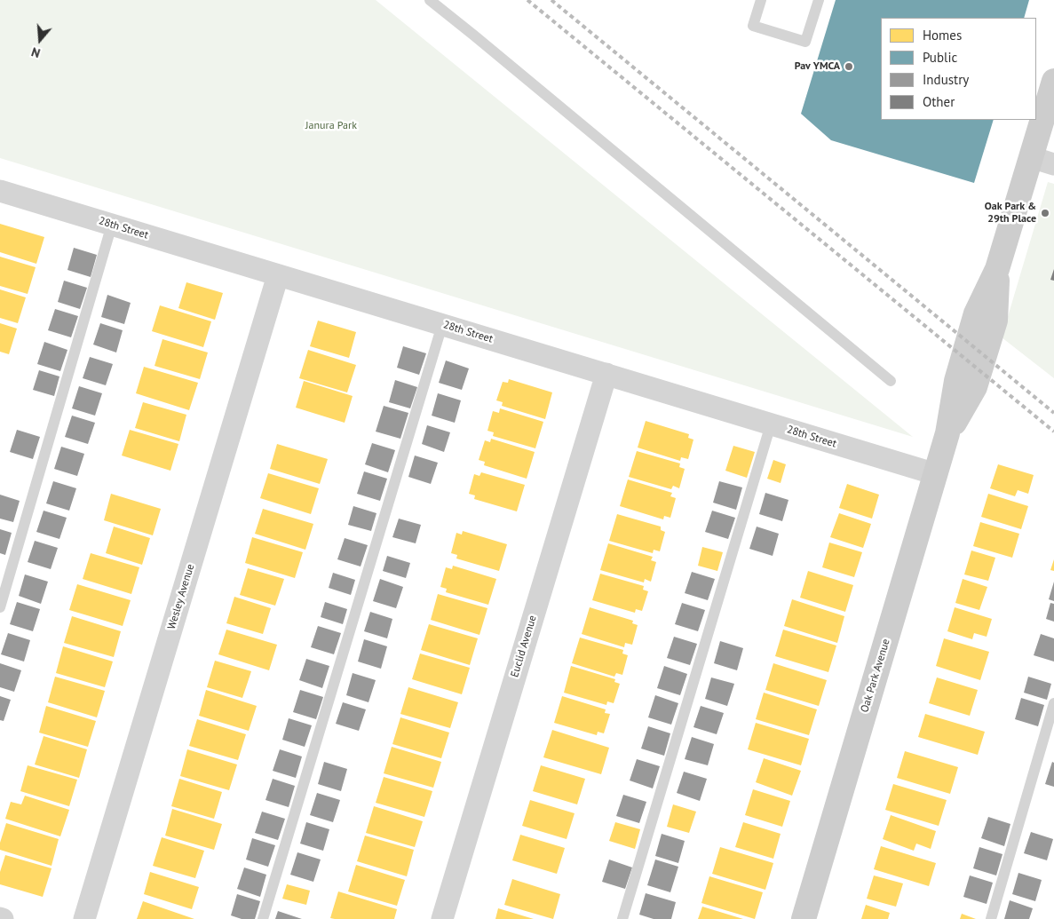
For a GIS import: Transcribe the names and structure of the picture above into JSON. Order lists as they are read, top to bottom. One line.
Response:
{"streets":{"street":["28th Street","Wesley Avenue","Euclid Avenue","Oak Park Avenue"]},"crossings":[["28th Street","Wesley Avenue"],["28th Street","Euclid Avenue"],["28th Street","Oak Park Avenue"]],"parks":["Janura Park"],"places":["Pav YMCA","Oak Park & 29th Place"],"legend":["Homes","Public","Industry","Other"],"north":"bottom"}
